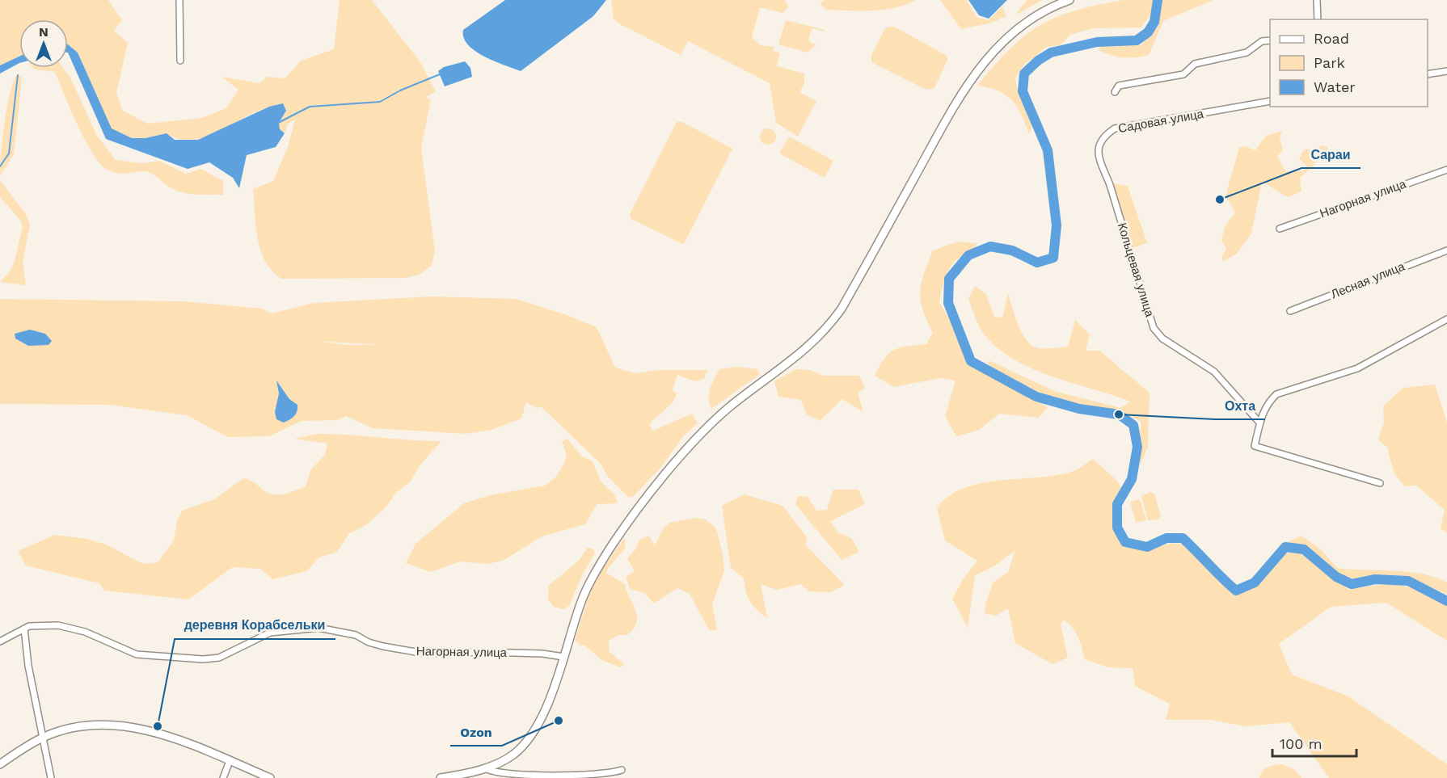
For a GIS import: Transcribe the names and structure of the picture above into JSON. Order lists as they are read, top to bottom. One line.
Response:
{"streets":{"street":["Садовая улица","Нагорная улица","Кольцевая улица","Лесная улица"]},"crossings":[["Садовая улица","Кольцевая улица"]],"places":["Сараи","Охта","Ozon","деревня Корабсельки"],"legend":["Road","Park","Water"],"scale_bar":"100 m","north":"top"}
